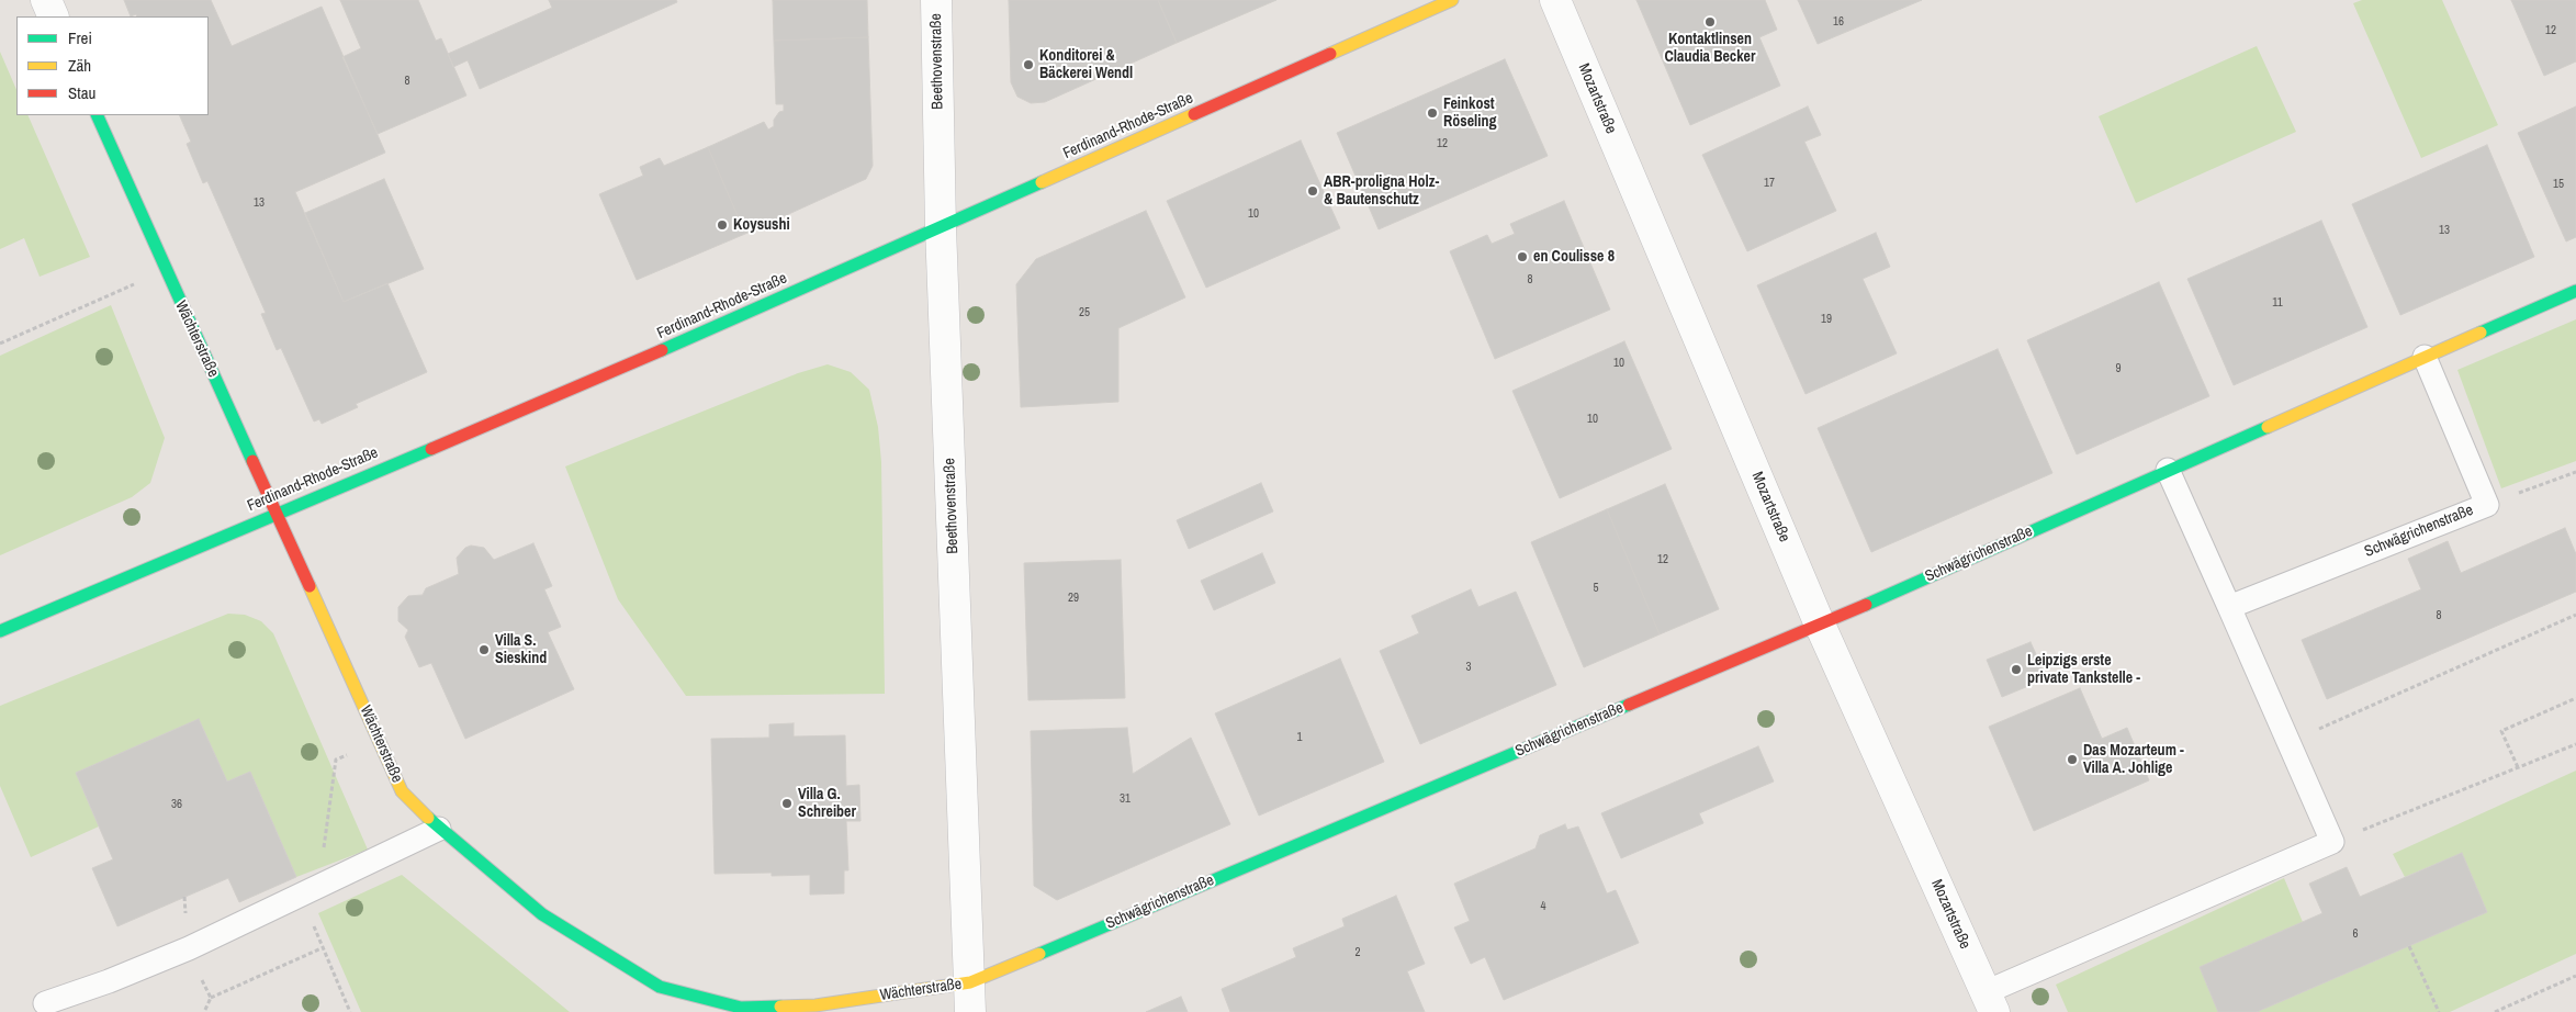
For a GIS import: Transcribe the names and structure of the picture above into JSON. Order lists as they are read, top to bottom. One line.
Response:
{"streets":{"street":["Beethovenstraße","Mozartstraße","Ferdinand-Rhode-Straße","Wächterstraße","Schwägrichenstraße"]},"crossings":[["Beethovenstraße","Ferdinand-Rhode-Straße"],["Beethovenstraße","Wächterstraße"],["Beethovenstraße","Schwägrichenstraße"],["Mozartstraße","Schwägrichenstraße"],["Ferdinand-Rhode-Straße","Wächterstraße"],["Wächterstraße","Schwägrichenstraße"]],"places":["Kontaktlinsen Claudia Becker","Konditorei & Bäckerei Wendl","Feinkost Röseling","ABR-proligna Holz- & Bautenschutz","Koysushi","en Coulisse 8","Villa S. Sieskind","Leipzigs erste private Tankstelle -","Das Mozarteum - Villa A. Johlige","Villa G. Schreiber"],"house_numbers":["16","12","8","12","17","15","13","10","13","8","11","25","19","10","9","10","12","5","29","8","3","1","31","36","4","6","2"],"legend":["Frei","Zäh","Stau"]}
